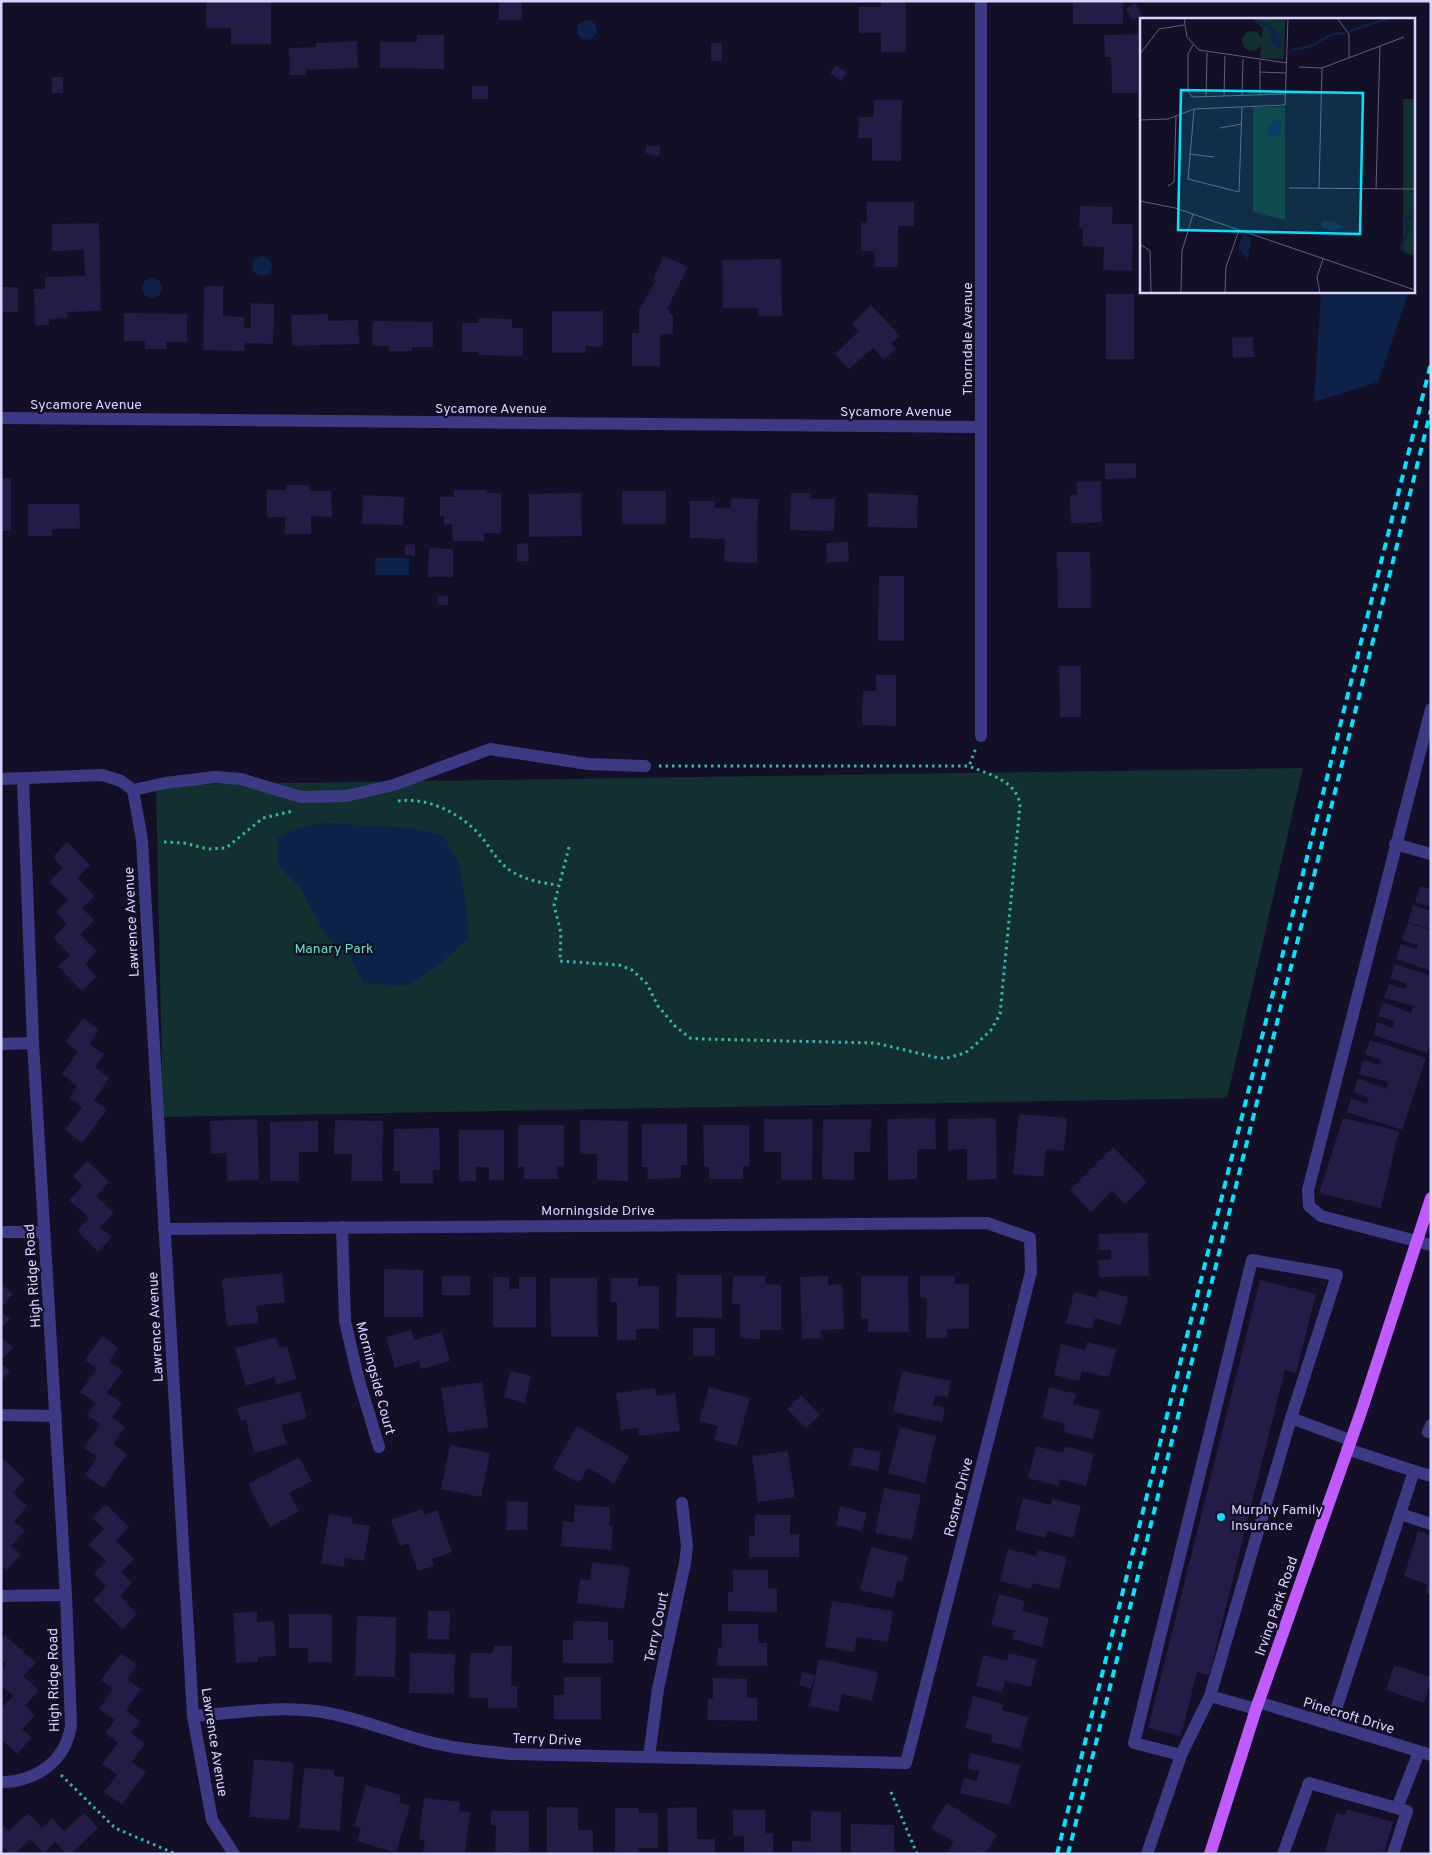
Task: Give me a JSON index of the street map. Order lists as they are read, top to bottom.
{
  "streets": {
    "main road": ["Irving Park Road"],
    "street": [
      "Thorndale Avenue",
      "Sycamore Avenue",
      "Lawrence Avenue",
      "Morningside Drive",
      "High Ridge Road",
      "Morningside Court",
      "Rosner Drive",
      "Terry Court",
      "Pinecroft Drive",
      "Terry Drive"
    ]
  },
  "crossings": [
    ["Thorndale Avenue", "Sycamore Avenue"],
    ["Lawrence Avenue", "Morningside Drive"],
    ["Lawrence Avenue", "Terry Drive"],
    ["Morningside Drive", "Morningside Court"],
    ["Morningside Drive", "Rosner Drive"],
    ["Rosner Drive", "Terry Drive"],
    ["Irving Park Road", "Pinecroft Drive"],
    ["Terry Court", "Terry Drive"]
  ],
  "parks": ["Manary Park"],
  "places": ["Murphy Family Insurance"]
}
